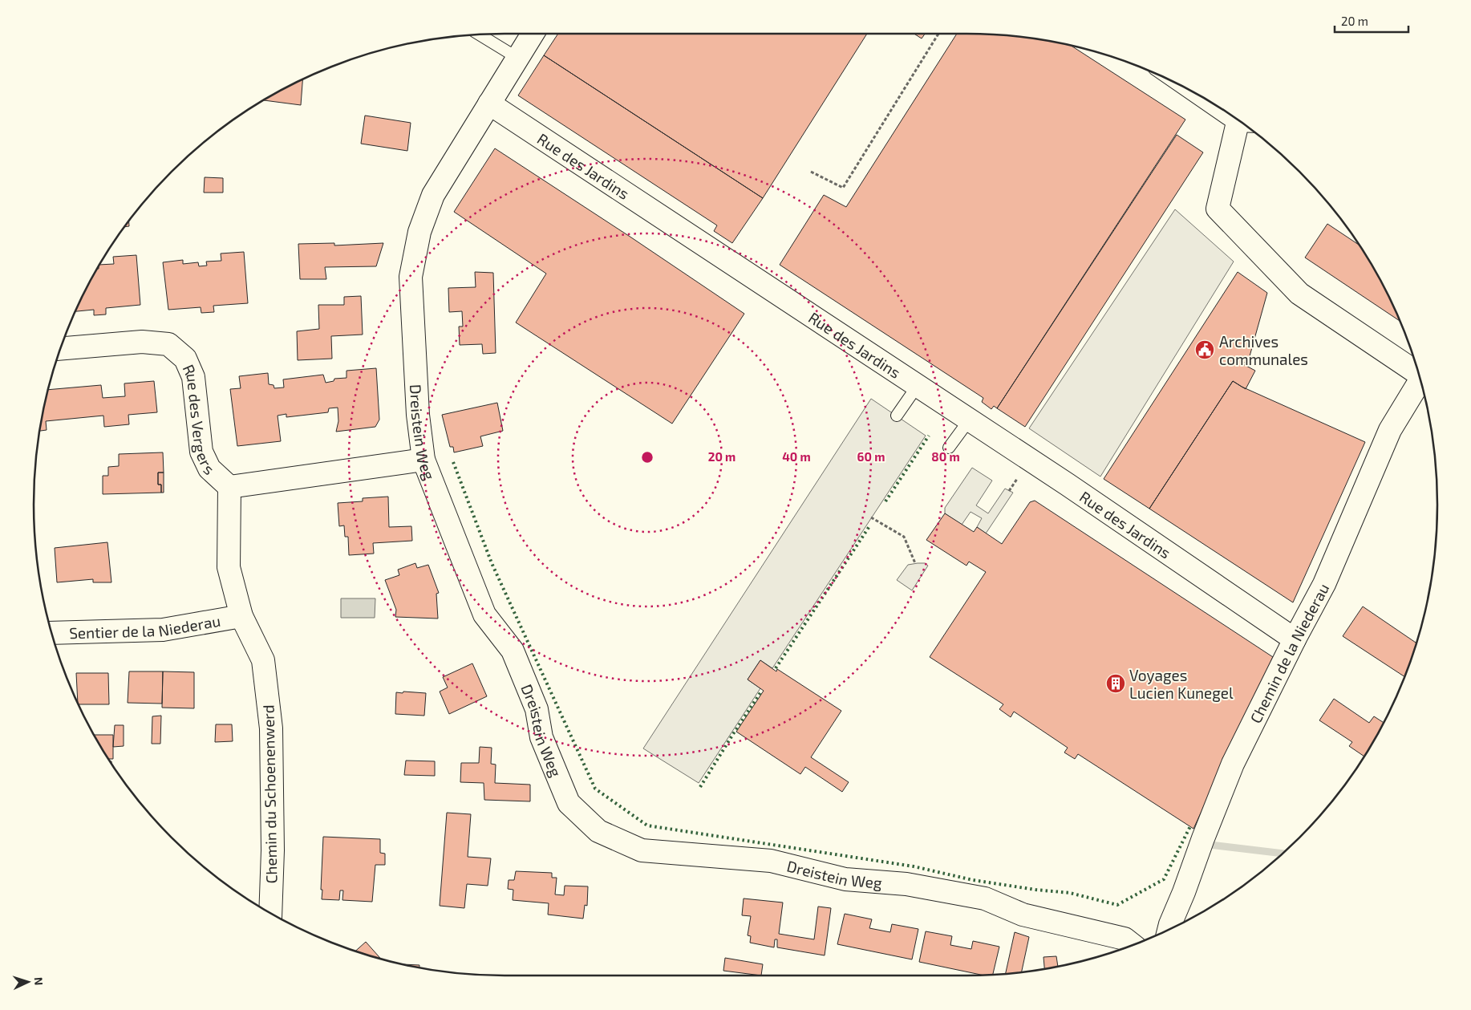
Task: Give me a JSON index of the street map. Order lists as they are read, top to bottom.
{
  "streets": {
    "street": [
      "Rue des Jardins",
      "Rue des Vergers",
      "Dreistein Weg",
      "Sentier de la Niederau",
      "Chemin de la Niederau",
      "Chemin du Schoenenwerd"
    ]
  },
  "crossings": [
    ["Rue des Jardins", "Dreistein Weg"],
    ["Rue des Jardins", "Chemin de la Niederau"],
    ["Rue des Vergers", "Chemin du Schoenenwerd"],
    ["Sentier de la Niederau", "Chemin du Schoenenwerd"]
  ],
  "places": {
    "public building": ["Archives communales"],
    "building": ["Voyages Lucien Kunegel"]
  },
  "scale_bar": "20 m",
  "north": "right",
  "rings": [
    "20 m",
    "40 m",
    "60 m",
    "80 m"
  ]
}
